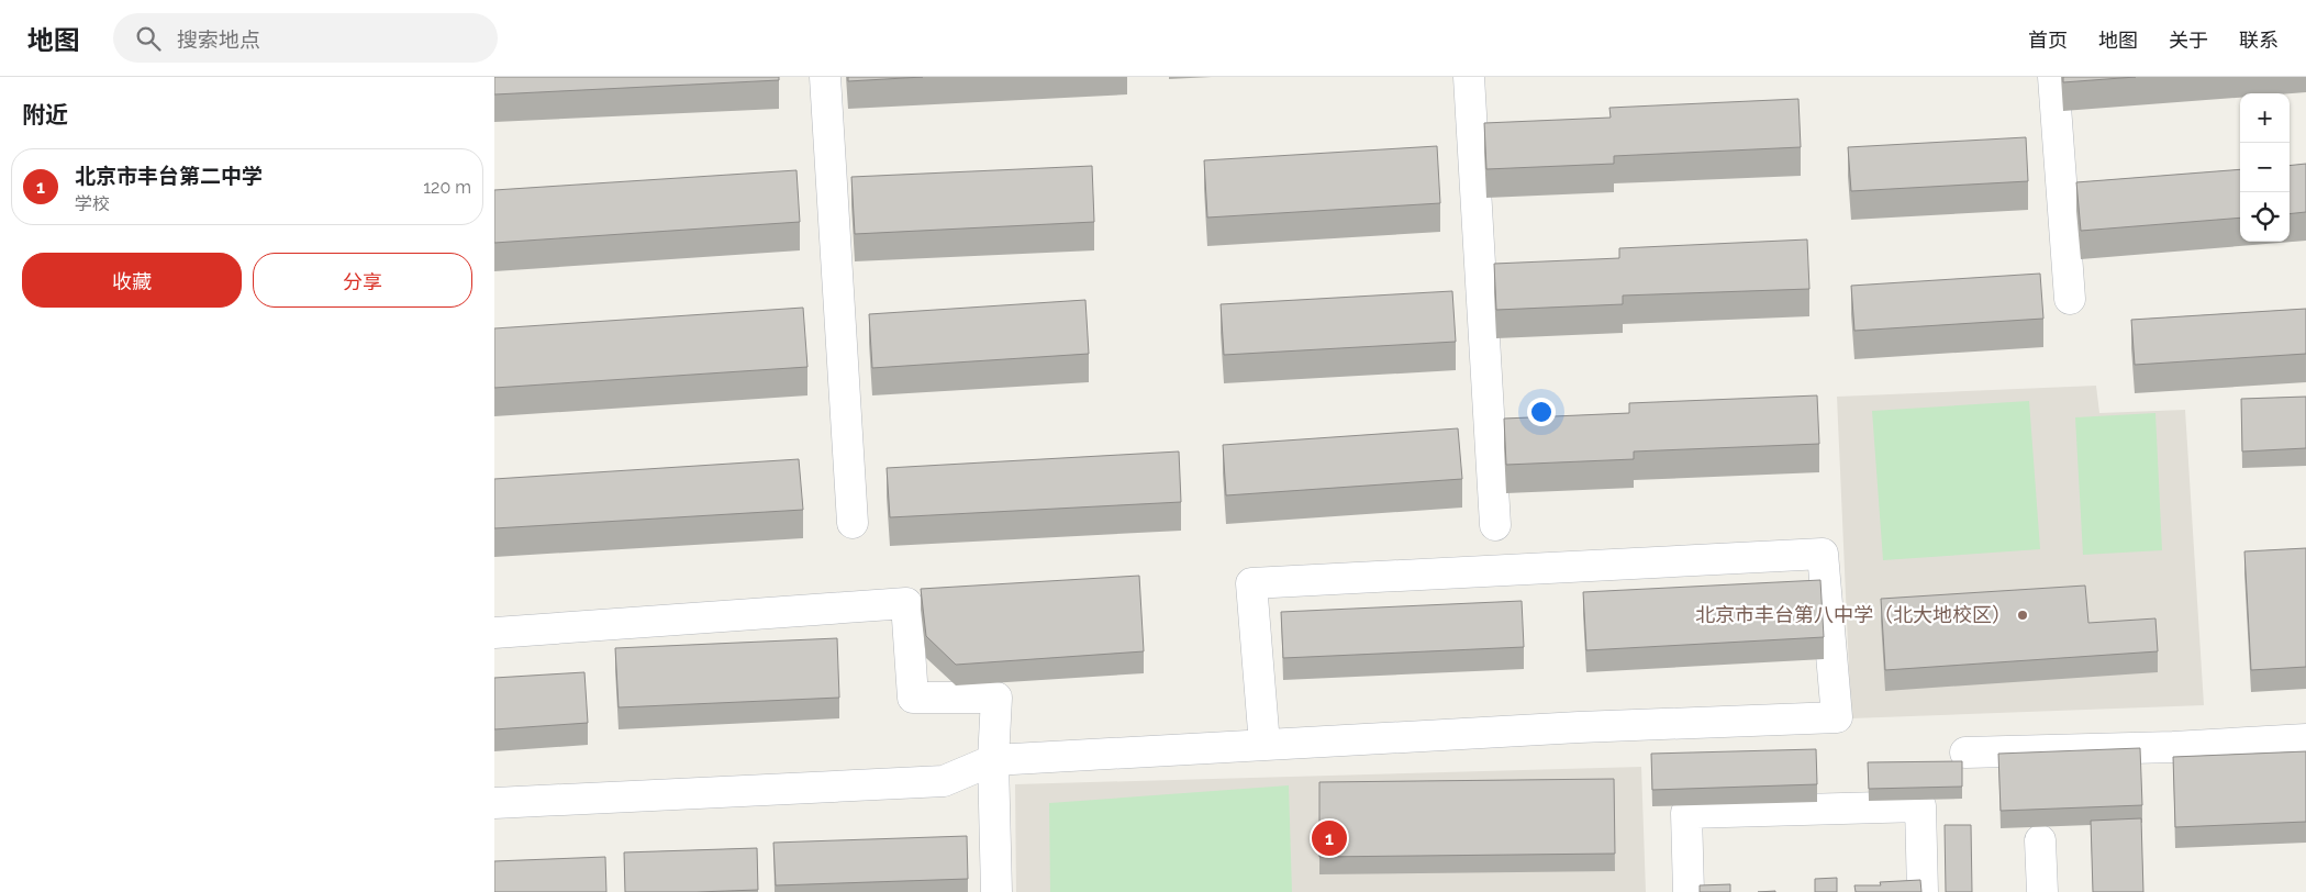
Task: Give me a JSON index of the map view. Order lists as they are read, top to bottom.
{
  "places": ["北京市丰台第八中学（北大地校区）"],
  "page": {
    "header": "地图",
    "search": "搜索地点",
    "nav": [
      "首页",
      "地图",
      "关于",
      "联系"
    ],
    "heading": "附近",
    "map_buttons": ["+", "−"],
    "list": [
      {
        "mark": "1",
        "name": "北京市丰台第二中学",
        "note": "学校",
        "value": "120 m"
      }
    ],
    "buttons": ["收藏", "分享"],
    "pins": "1"
  }
}
